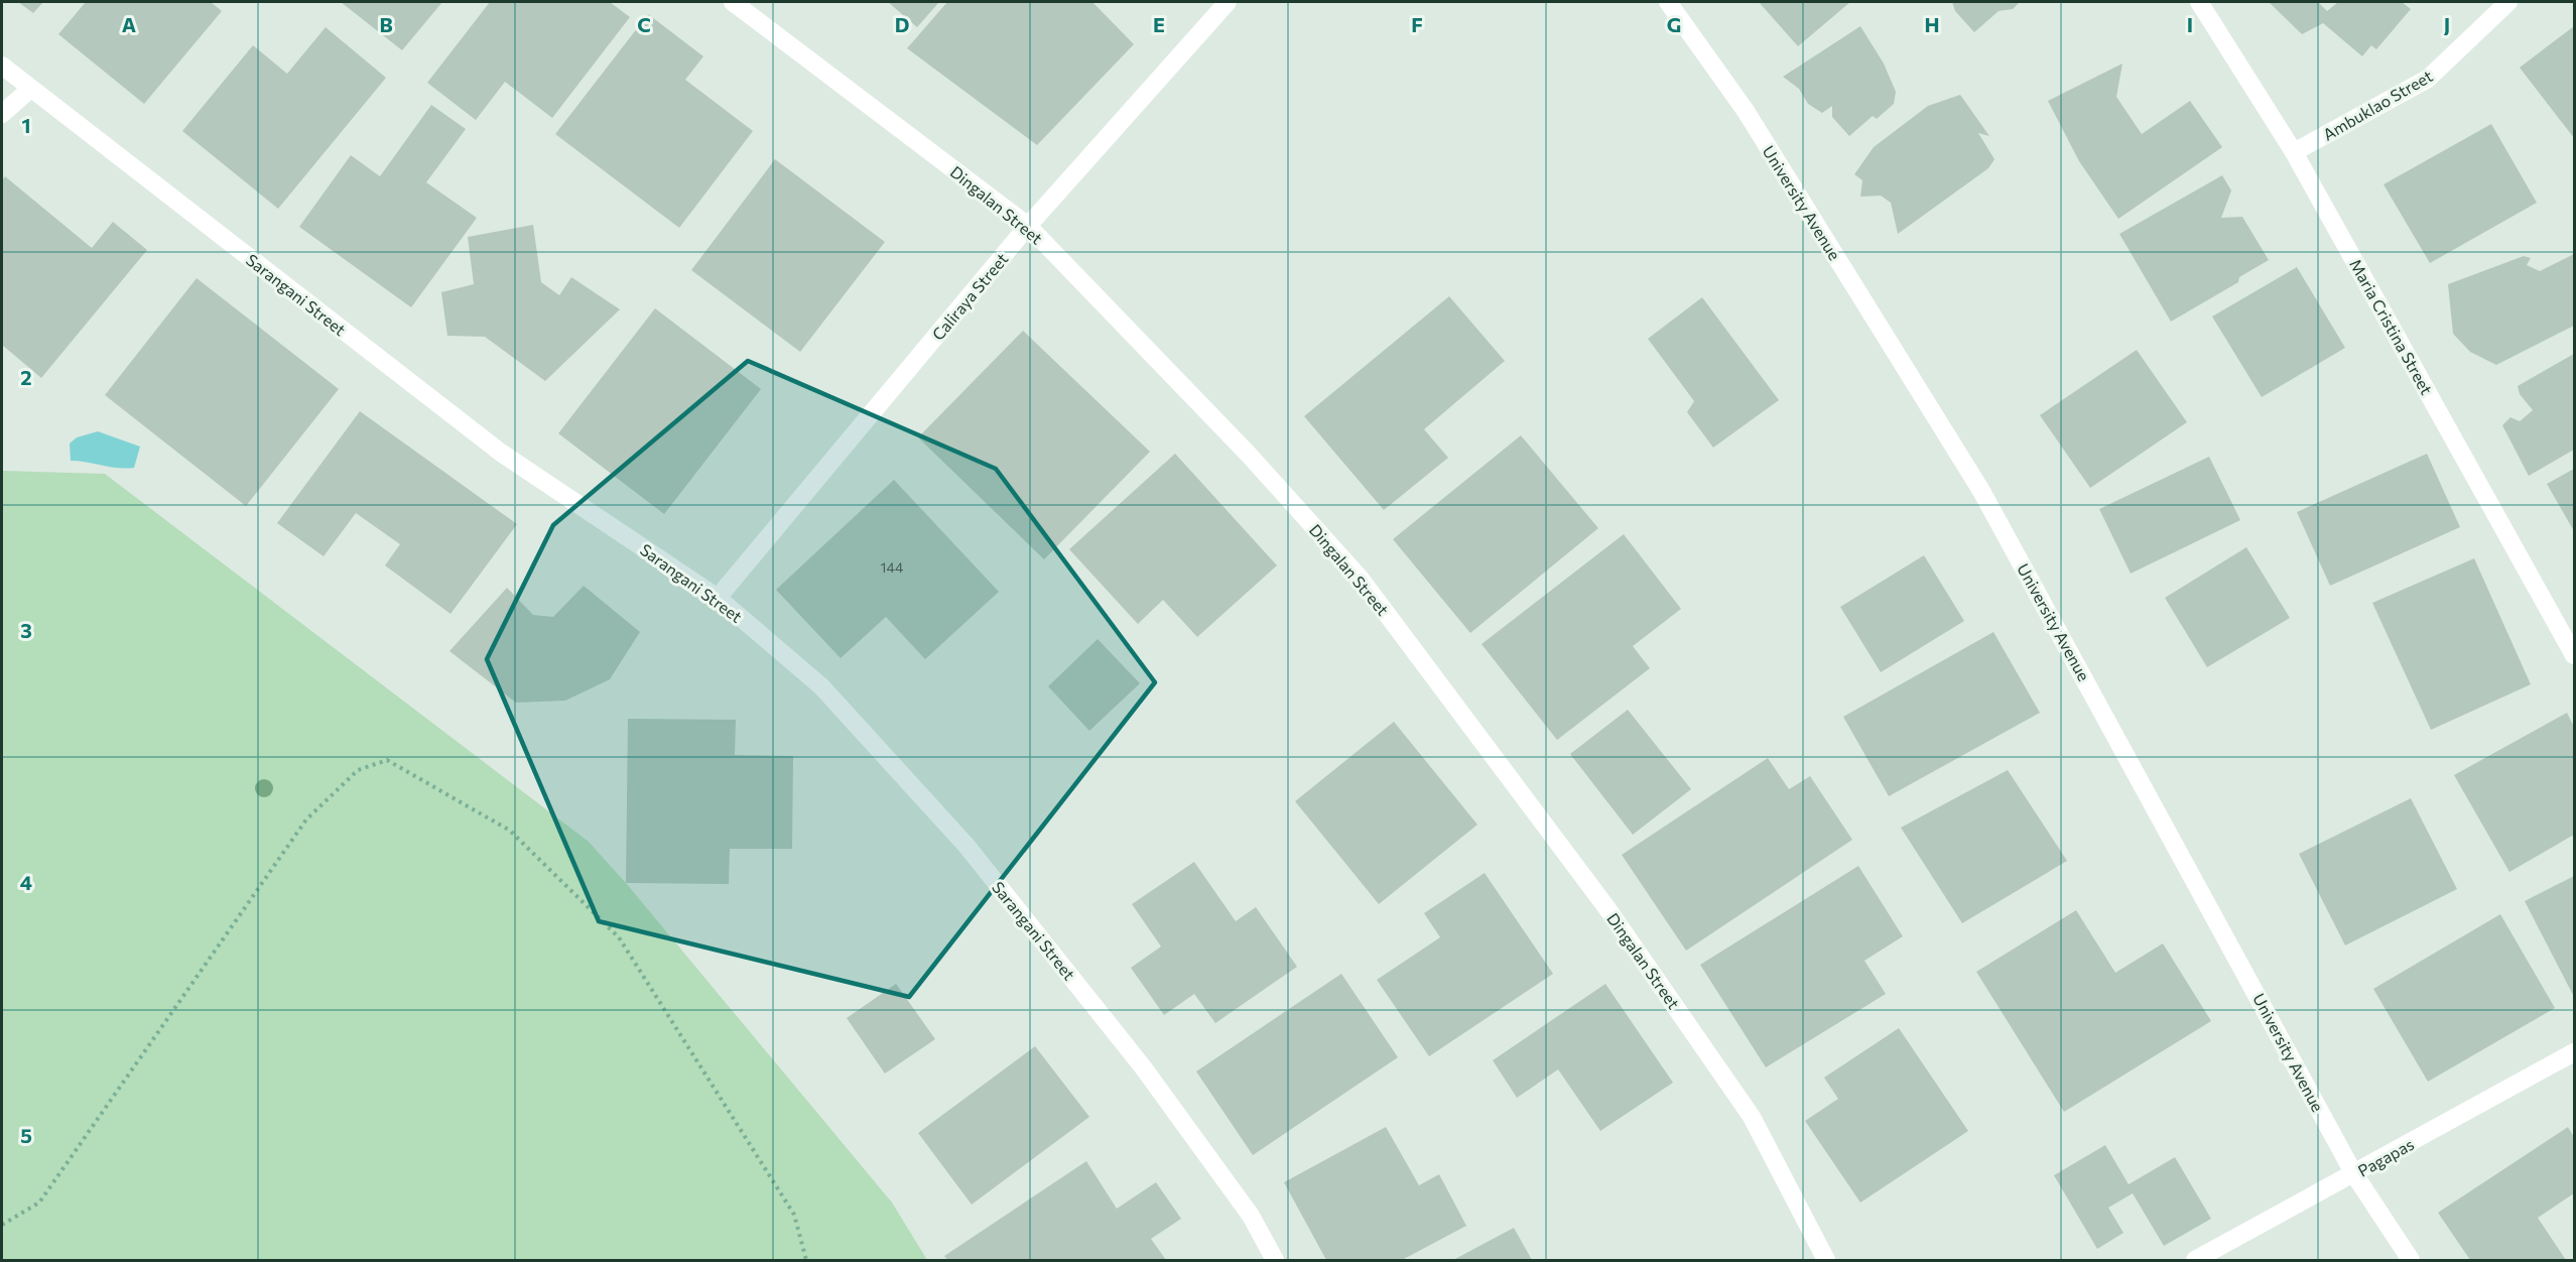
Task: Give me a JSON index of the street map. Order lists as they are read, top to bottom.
{
  "streets": {
    "street": [
      "Ambuklao Street",
      "University Avenue",
      "Dingalan Street",
      "Sarangani Street",
      "Caliraya Street",
      "Maria Cristina Street",
      "Pagapas"
    ]
  },
  "crossings": [
    ["Ambuklao Street", "Maria Cristina Street"],
    ["University Avenue", "Pagapas"],
    ["Dingalan Street", "Caliraya Street"],
    ["Sarangani Street", "Caliraya Street"]
  ],
  "house_numbers": ["144"],
  "grid": {
    "columns": [
      "A",
      "B",
      "C",
      "D",
      "E",
      "F",
      "G",
      "H",
      "I",
      "J"
    ],
    "rows": [
      "1",
      "2",
      "3",
      "4",
      "5"
    ]
  }
}
